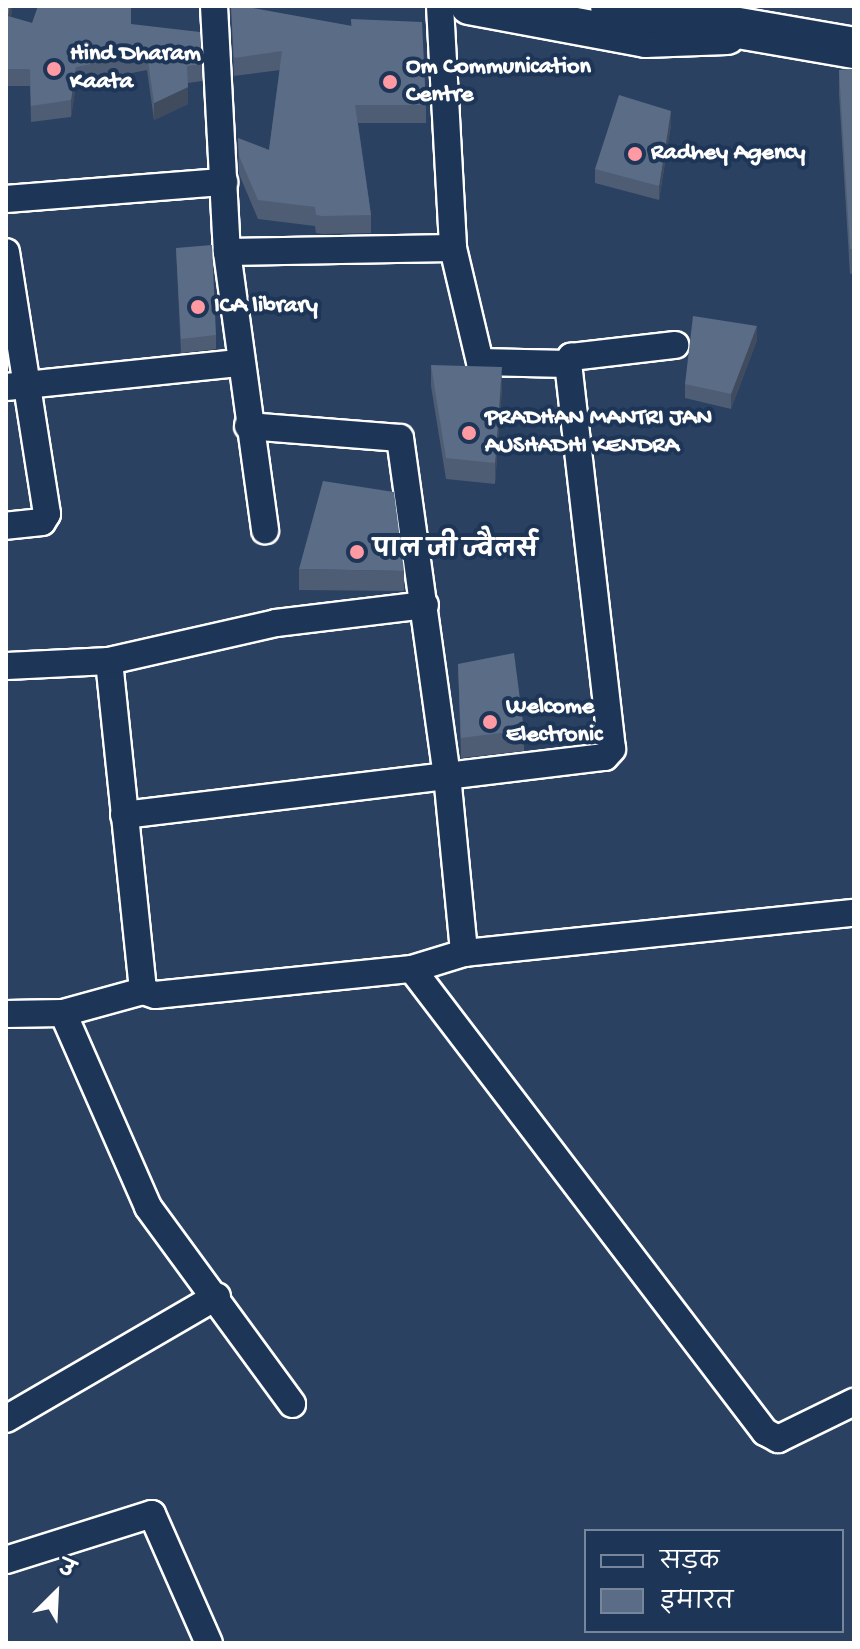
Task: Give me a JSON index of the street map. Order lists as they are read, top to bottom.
{
  "places": [
    "Hind Dharam Kaata",
    "Om Communication Centre",
    "Radhey Agency",
    "ICA library",
    "PRADHAN MANTRI JAN AUSHADHI KENDRA",
    "पाल जी ज्वैलर्स",
    "Welcome Electronic"
  ],
  "legend": ["सड़क", "इमारत"],
  "north": "top right"
}
